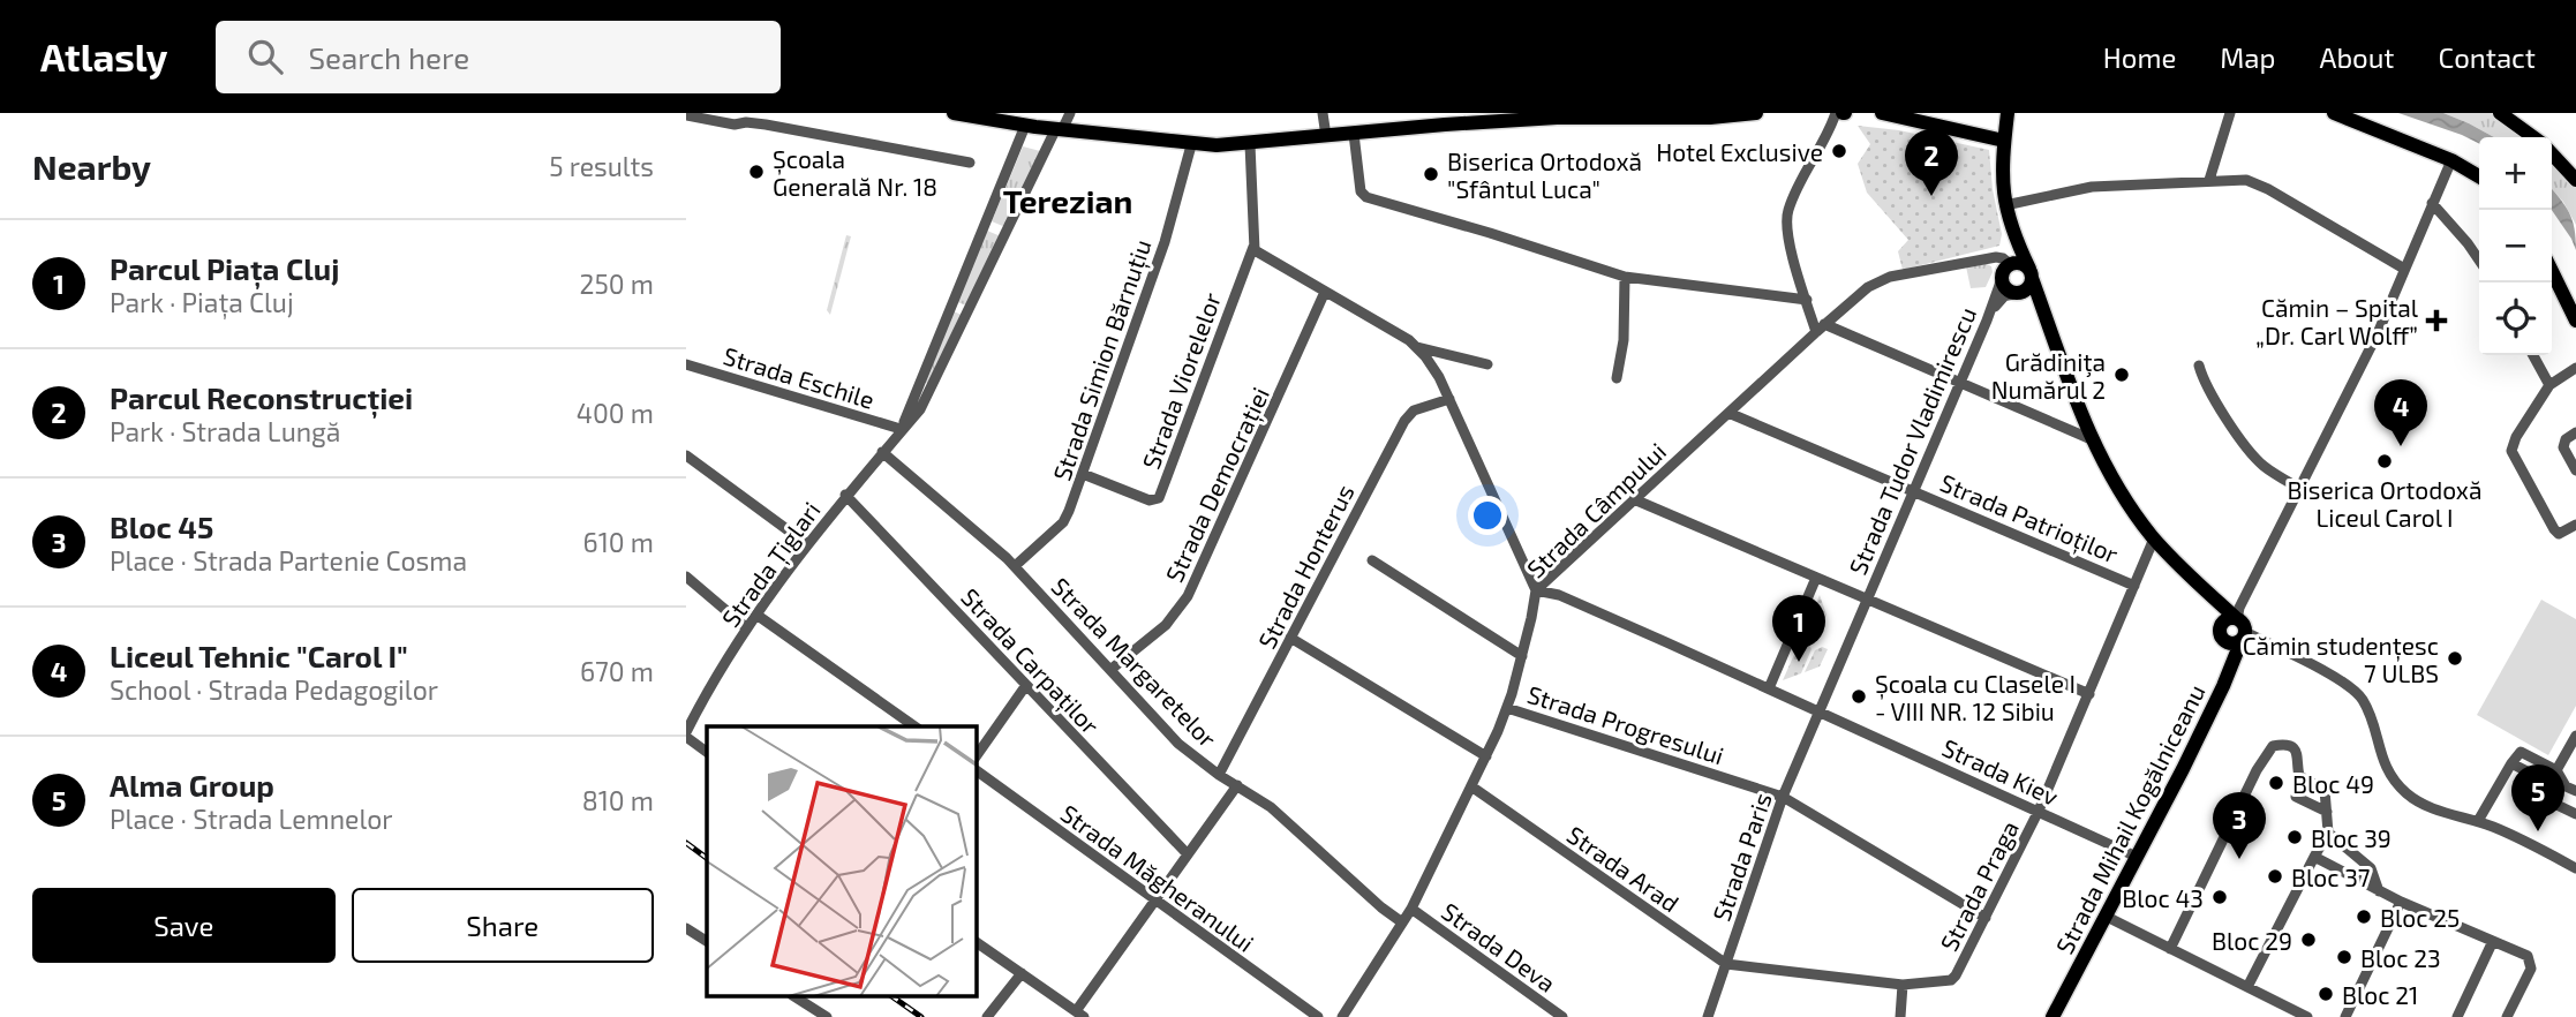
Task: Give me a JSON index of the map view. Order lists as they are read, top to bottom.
{
  "streets": {
    "main road": ["Strada Mihail Kogălniceanu"],
    "street": [
      "Strada Simion Bărnuțiu",
      "Strada Eschile",
      "Strada Viorelelor",
      "Strada Tudor Vladimirescu",
      "Strada Democrației",
      "Strada Câmpului",
      "Strada Patrioților",
      "Strada Țiglari",
      "Strada Honterus",
      "Strada Carpaților",
      "Strada Margaretelor",
      "Strada Progresului",
      "Strada Kiev",
      "Strada Paris",
      "Strada Arad",
      "Strada Măgheranului",
      "Strada Praga",
      "Strada Deva"
    ]
  },
  "crossings": [
    ["Strada Simion Bărnuțiu", "Strada Viorelelor"],
    ["Strada Simion Bărnuțiu", "Strada Margaretelor"],
    ["Strada Eschile", "Strada Țiglari"],
    ["Strada Tudor Vladimirescu", "Strada Câmpului"],
    ["Strada Tudor Vladimirescu", "Strada Patrioților"],
    ["Strada Tudor Vladimirescu", "Strada Kiev"],
    ["Strada Tudor Vladimirescu", "Strada Paris"],
    ["Strada Democrației", "Strada Margaretelor"],
    ["Strada Câmpului", "Strada Patrioților"],
    ["Strada Câmpului", "Strada Margaretelor"],
    ["Strada Câmpului", "Strada Progresului"],
    ["Strada Câmpului", "Strada Kiev"],
    ["Strada Câmpului", "Strada Arad"],
    ["Strada Câmpului", "Strada Deva"],
    ["Strada Patrioților", "Strada Praga"],
    ["Strada Țiglari", "Strada Carpaților"],
    ["Strada Țiglari", "Strada Margaretelor"],
    ["Strada Honterus", "Strada Margaretelor"],
    ["Strada Progresului", "Strada Paris"],
    ["Strada Progresului", "Strada Praga"],
    ["Strada Kiev", "Strada Mihail Kogălniceanu"],
    ["Strada Kiev", "Strada Paris"],
    ["Strada Kiev", "Strada Praga"],
    ["Strada Paris", "Strada Arad"],
    ["Strada Arad", "Strada Praga"]
  ],
  "districts": ["Terezian"],
  "places": {
    "other": [
      "Hotel Exclusive",
      "Școala Generală Nr. 18",
      "Biserica Ortodoxă \"Sfântul Luca\"",
      "Grădiniţa Numărul 2",
      "Biserica Ortodoxă Liceul Carol I",
      "Cămin studențesc 7 ULBS",
      "Școala cu Clasele I - VIII NR. 12 Sibiu",
      "Bloc 49",
      "Bloc 39",
      "Bloc 37",
      "Bloc 43",
      "Bloc 25",
      "Bloc 29",
      "Bloc 23",
      "Bloc 21"
    ],
    "health": ["Cămin – Spital „Dr. Carl Wolff”"]
  },
  "page": {
    "header": "Atlasly",
    "search": "Search here",
    "nav": [
      "Home",
      "Map",
      "About",
      "Contact"
    ],
    "heading": ["Nearby", "5 results"],
    "pins": [
      "2",
      "4",
      "1",
      "5",
      "3"
    ],
    "map_buttons": ["+", "−"],
    "list": [
      {
        "mark": "1",
        "name": "Parcul Piața Cluj",
        "note": "Park · Piața Cluj",
        "value": "250 m"
      },
      {
        "mark": "2",
        "name": "Parcul Reconstrucției",
        "note": "Park · Strada Lungă",
        "value": "400 m"
      },
      {
        "mark": "3",
        "name": "Bloc 45",
        "note": "Place · Strada Partenie Cosma",
        "value": "610 m"
      },
      {
        "mark": "4",
        "name": "Liceul Tehnic \"Carol I\"",
        "note": "School · Strada Pedagogilor",
        "value": "670 m"
      },
      {
        "mark": "5",
        "name": "Alma Group",
        "note": "Place · Strada Lemnelor",
        "value": "810 m"
      }
    ],
    "buttons": ["Save", "Share"]
  }
}
